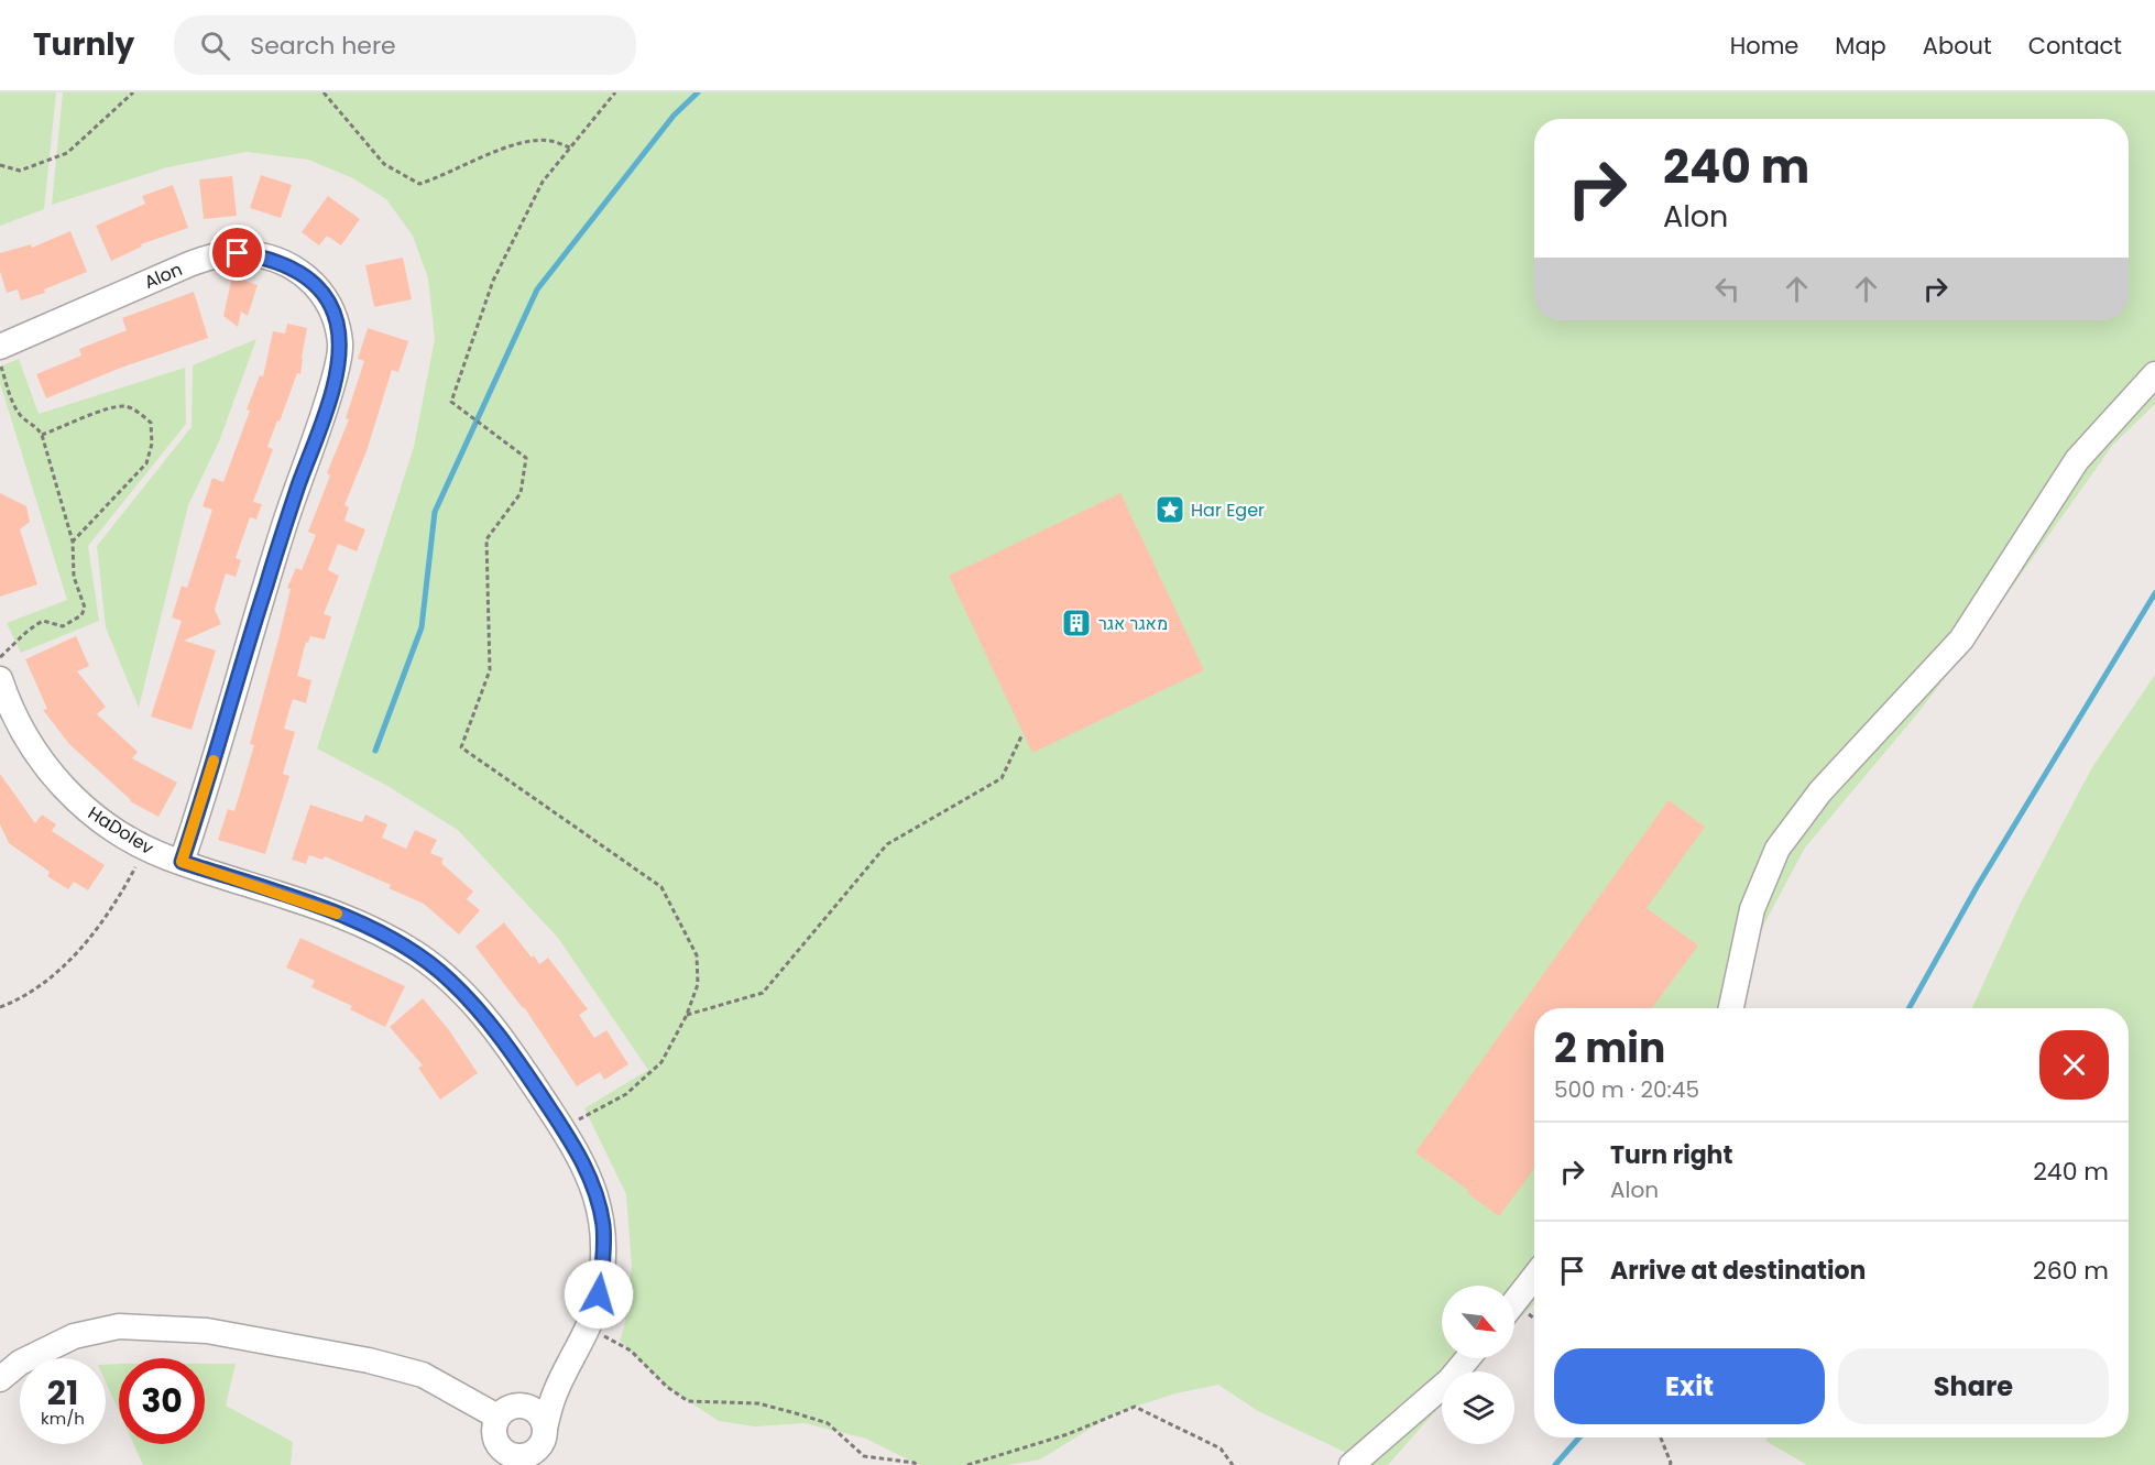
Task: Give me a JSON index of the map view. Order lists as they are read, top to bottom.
{
  "streets": {
    "street": ["Alon", "HaDolev"]
  },
  "crossings": [
    ["Alon", "HaDolev"]
  ],
  "places": {
    "place": ["Har Eger"],
    "building": ["מאגר אגר"]
  },
  "north": "bottom right",
  "page": {
    "header": "Turnly",
    "search": "Search here",
    "nav": [
      "Home",
      "Map",
      "About",
      "Contact"
    ],
    "turn": ["240 m", "Alon"],
    "heading": ["2 min", "500 m · 20:45"],
    "list": [
      {
        "name": "Turn right",
        "note": "Alon",
        "value": "240 m"
      },
      {
        "name": "Arrive at destination",
        "value": "260 m"
      }
    ],
    "buttons": ["Exit", "Share"],
    "speed": "21 km/h",
    "limit": "30"
  }
}
